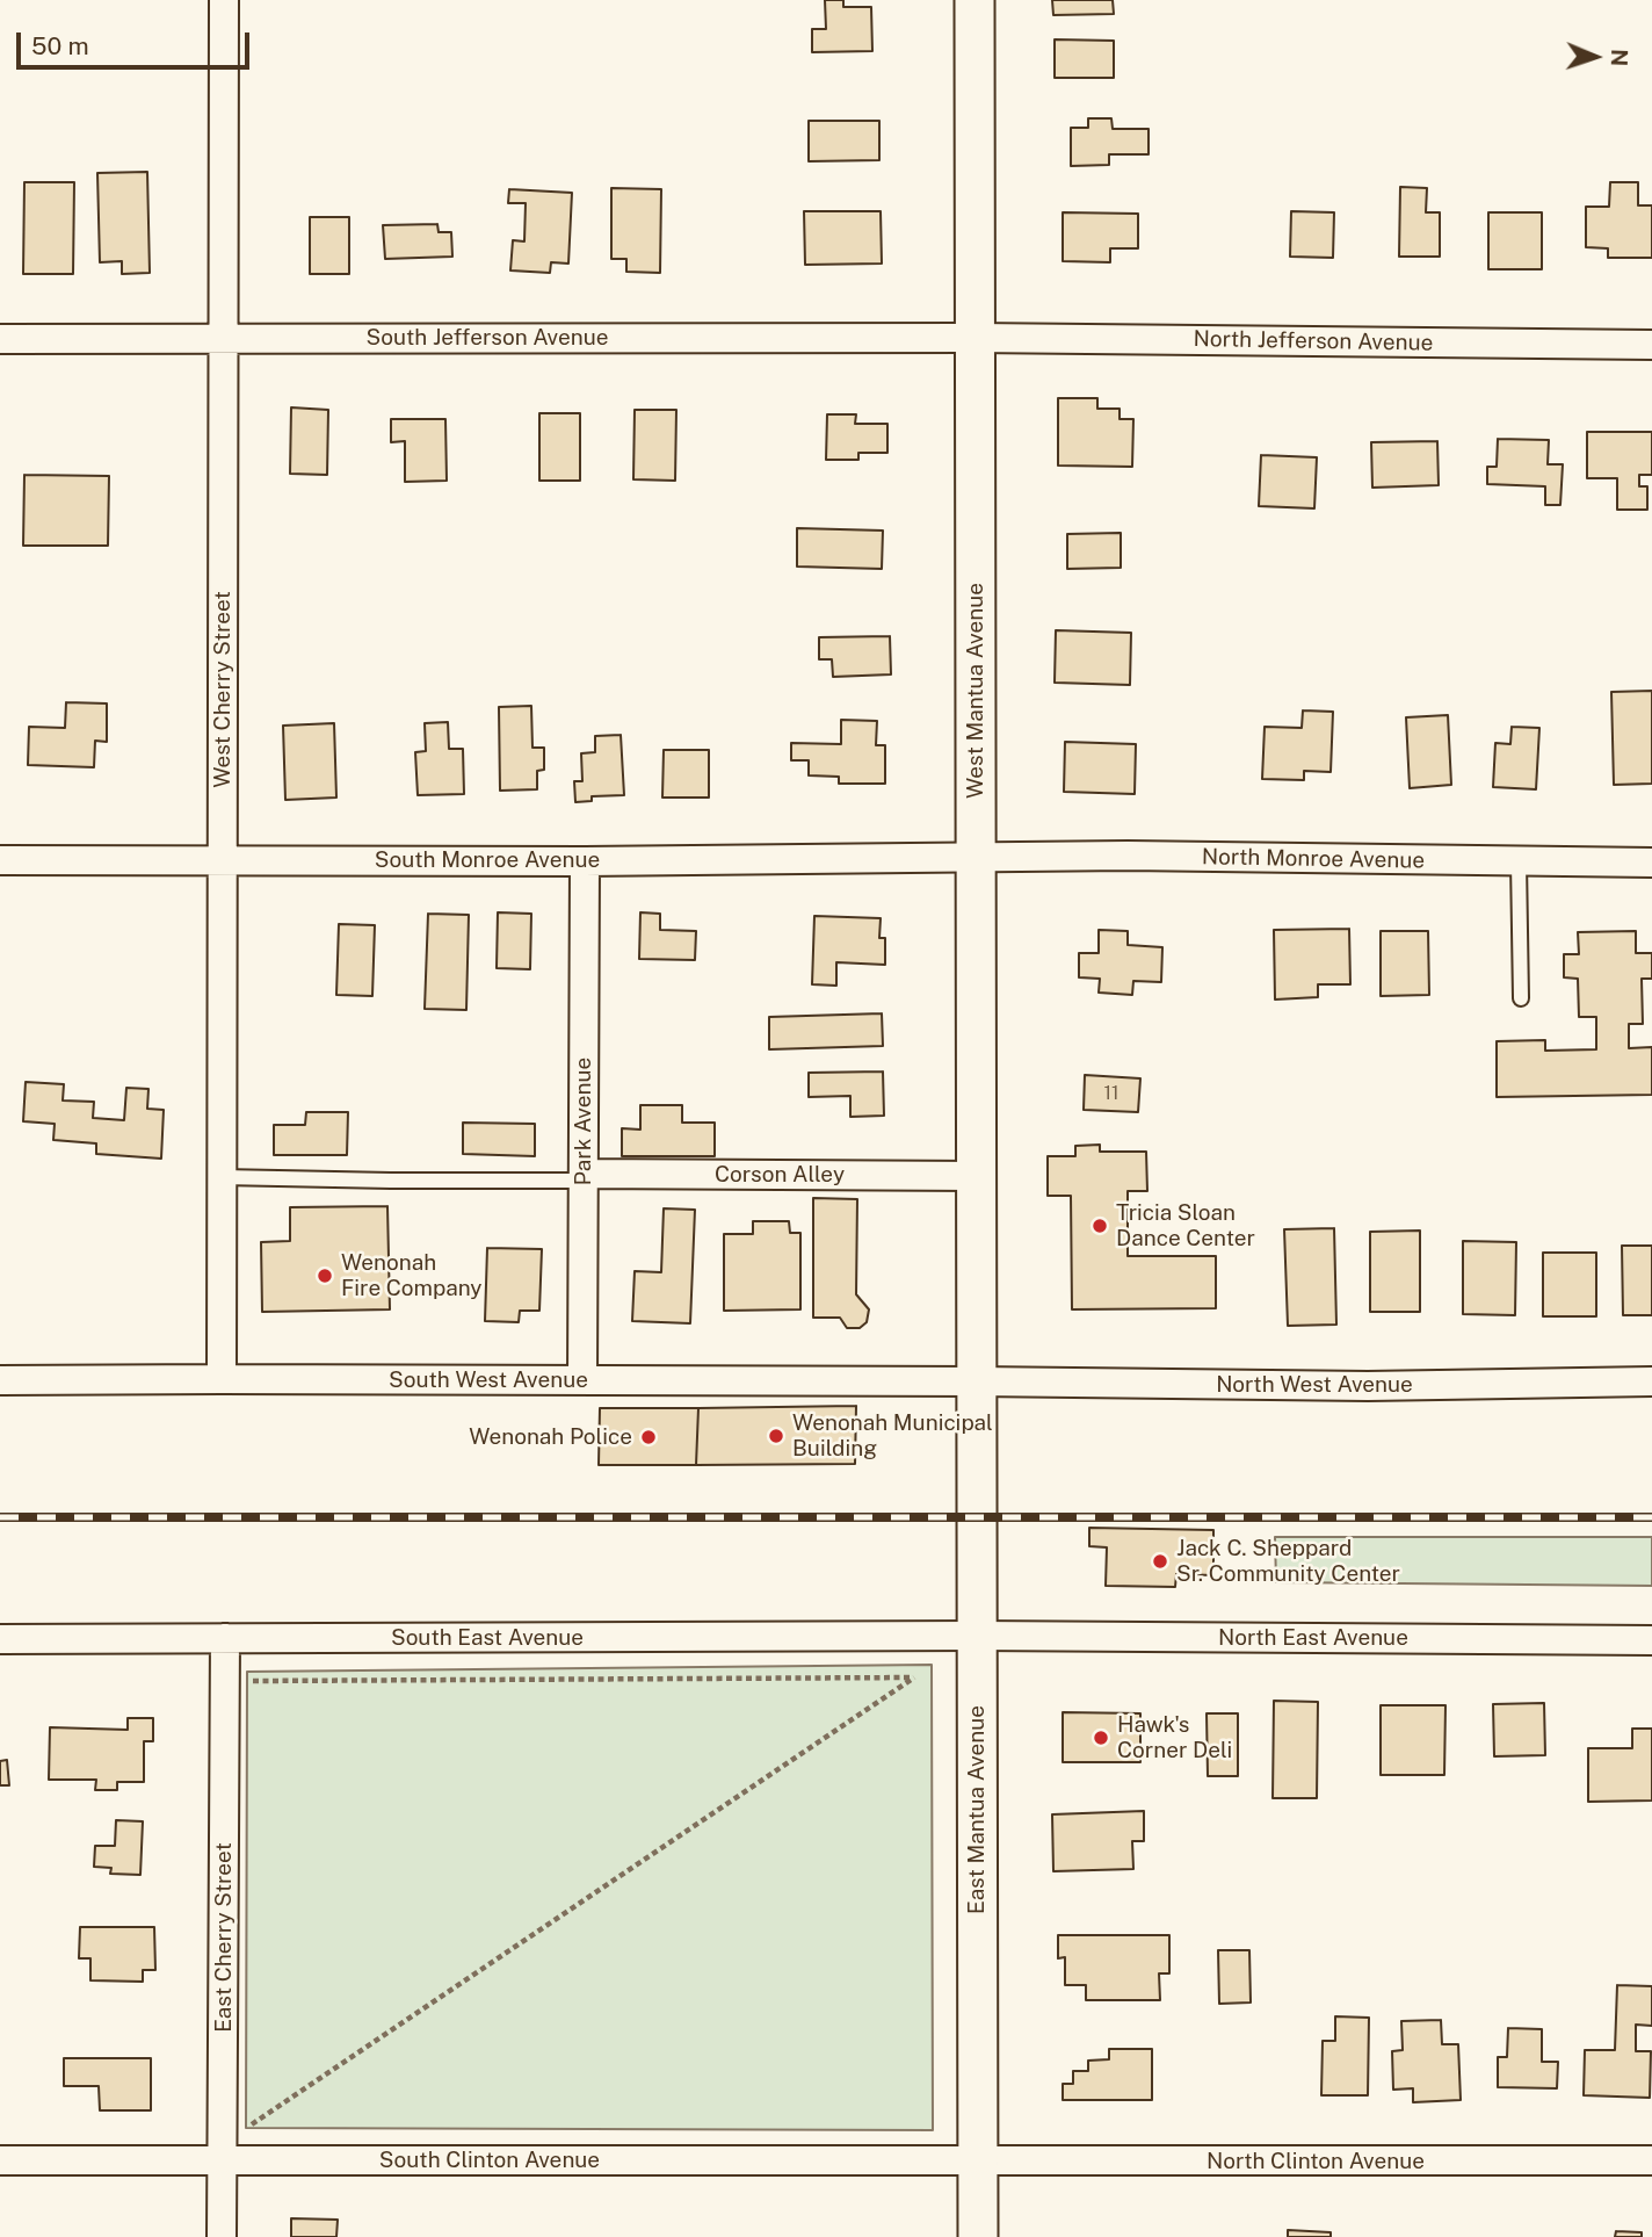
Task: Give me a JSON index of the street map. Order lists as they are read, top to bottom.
{
  "streets": {
    "street": [
      "South Jefferson Avenue",
      "North Jefferson Avenue",
      "West Cherry Street",
      "West Mantua Avenue",
      "North Monroe Avenue",
      "South Monroe Avenue",
      "Park Avenue",
      "Corson Alley",
      "South West Avenue",
      "North West Avenue",
      "South East Avenue",
      "North East Avenue",
      "East Mantua Avenue",
      "East Cherry Street",
      "South Clinton Avenue",
      "North Clinton Avenue"
    ]
  },
  "crossings": [
    ["South Jefferson Avenue", "North Jefferson Avenue"],
    ["South Jefferson Avenue", "West Cherry Street"],
    ["South Jefferson Avenue", "West Mantua Avenue"],
    ["North Jefferson Avenue", "West Mantua Avenue"],
    ["West Cherry Street", "South Monroe Avenue"],
    ["West Cherry Street", "South West Avenue"],
    ["West Mantua Avenue", "North Monroe Avenue"],
    ["West Mantua Avenue", "South Monroe Avenue"],
    ["West Mantua Avenue", "Corson Alley"],
    ["West Mantua Avenue", "South West Avenue"],
    ["West Mantua Avenue", "North West Avenue"],
    ["West Mantua Avenue", "East Mantua Avenue"],
    ["North Monroe Avenue", "South Monroe Avenue"],
    ["South Monroe Avenue", "Park Avenue"],
    ["Park Avenue", "Corson Alley"],
    ["Park Avenue", "South West Avenue"],
    ["South West Avenue", "North West Avenue"],
    ["South West Avenue", "East Mantua Avenue"],
    ["North West Avenue", "East Mantua Avenue"],
    ["South East Avenue", "North East Avenue"],
    ["South East Avenue", "East Mantua Avenue"],
    ["South East Avenue", "East Cherry Street"],
    ["North East Avenue", "East Mantua Avenue"],
    ["East Mantua Avenue", "South Clinton Avenue"],
    ["East Mantua Avenue", "North Clinton Avenue"],
    ["East Cherry Street", "South Clinton Avenue"],
    ["South Clinton Avenue", "North Clinton Avenue"]
  ],
  "places": [
    "Tricia Sloan Dance Center",
    "Wenonah Fire Company",
    "Wenonah Municipal Building",
    "Wenonah Police",
    "Jack C. Sheppard Sr. Community Center",
    "Hawk's Corner Deli"
  ],
  "house_numbers": ["11"],
  "scale_bar": "50 m",
  "north": "right"
}
